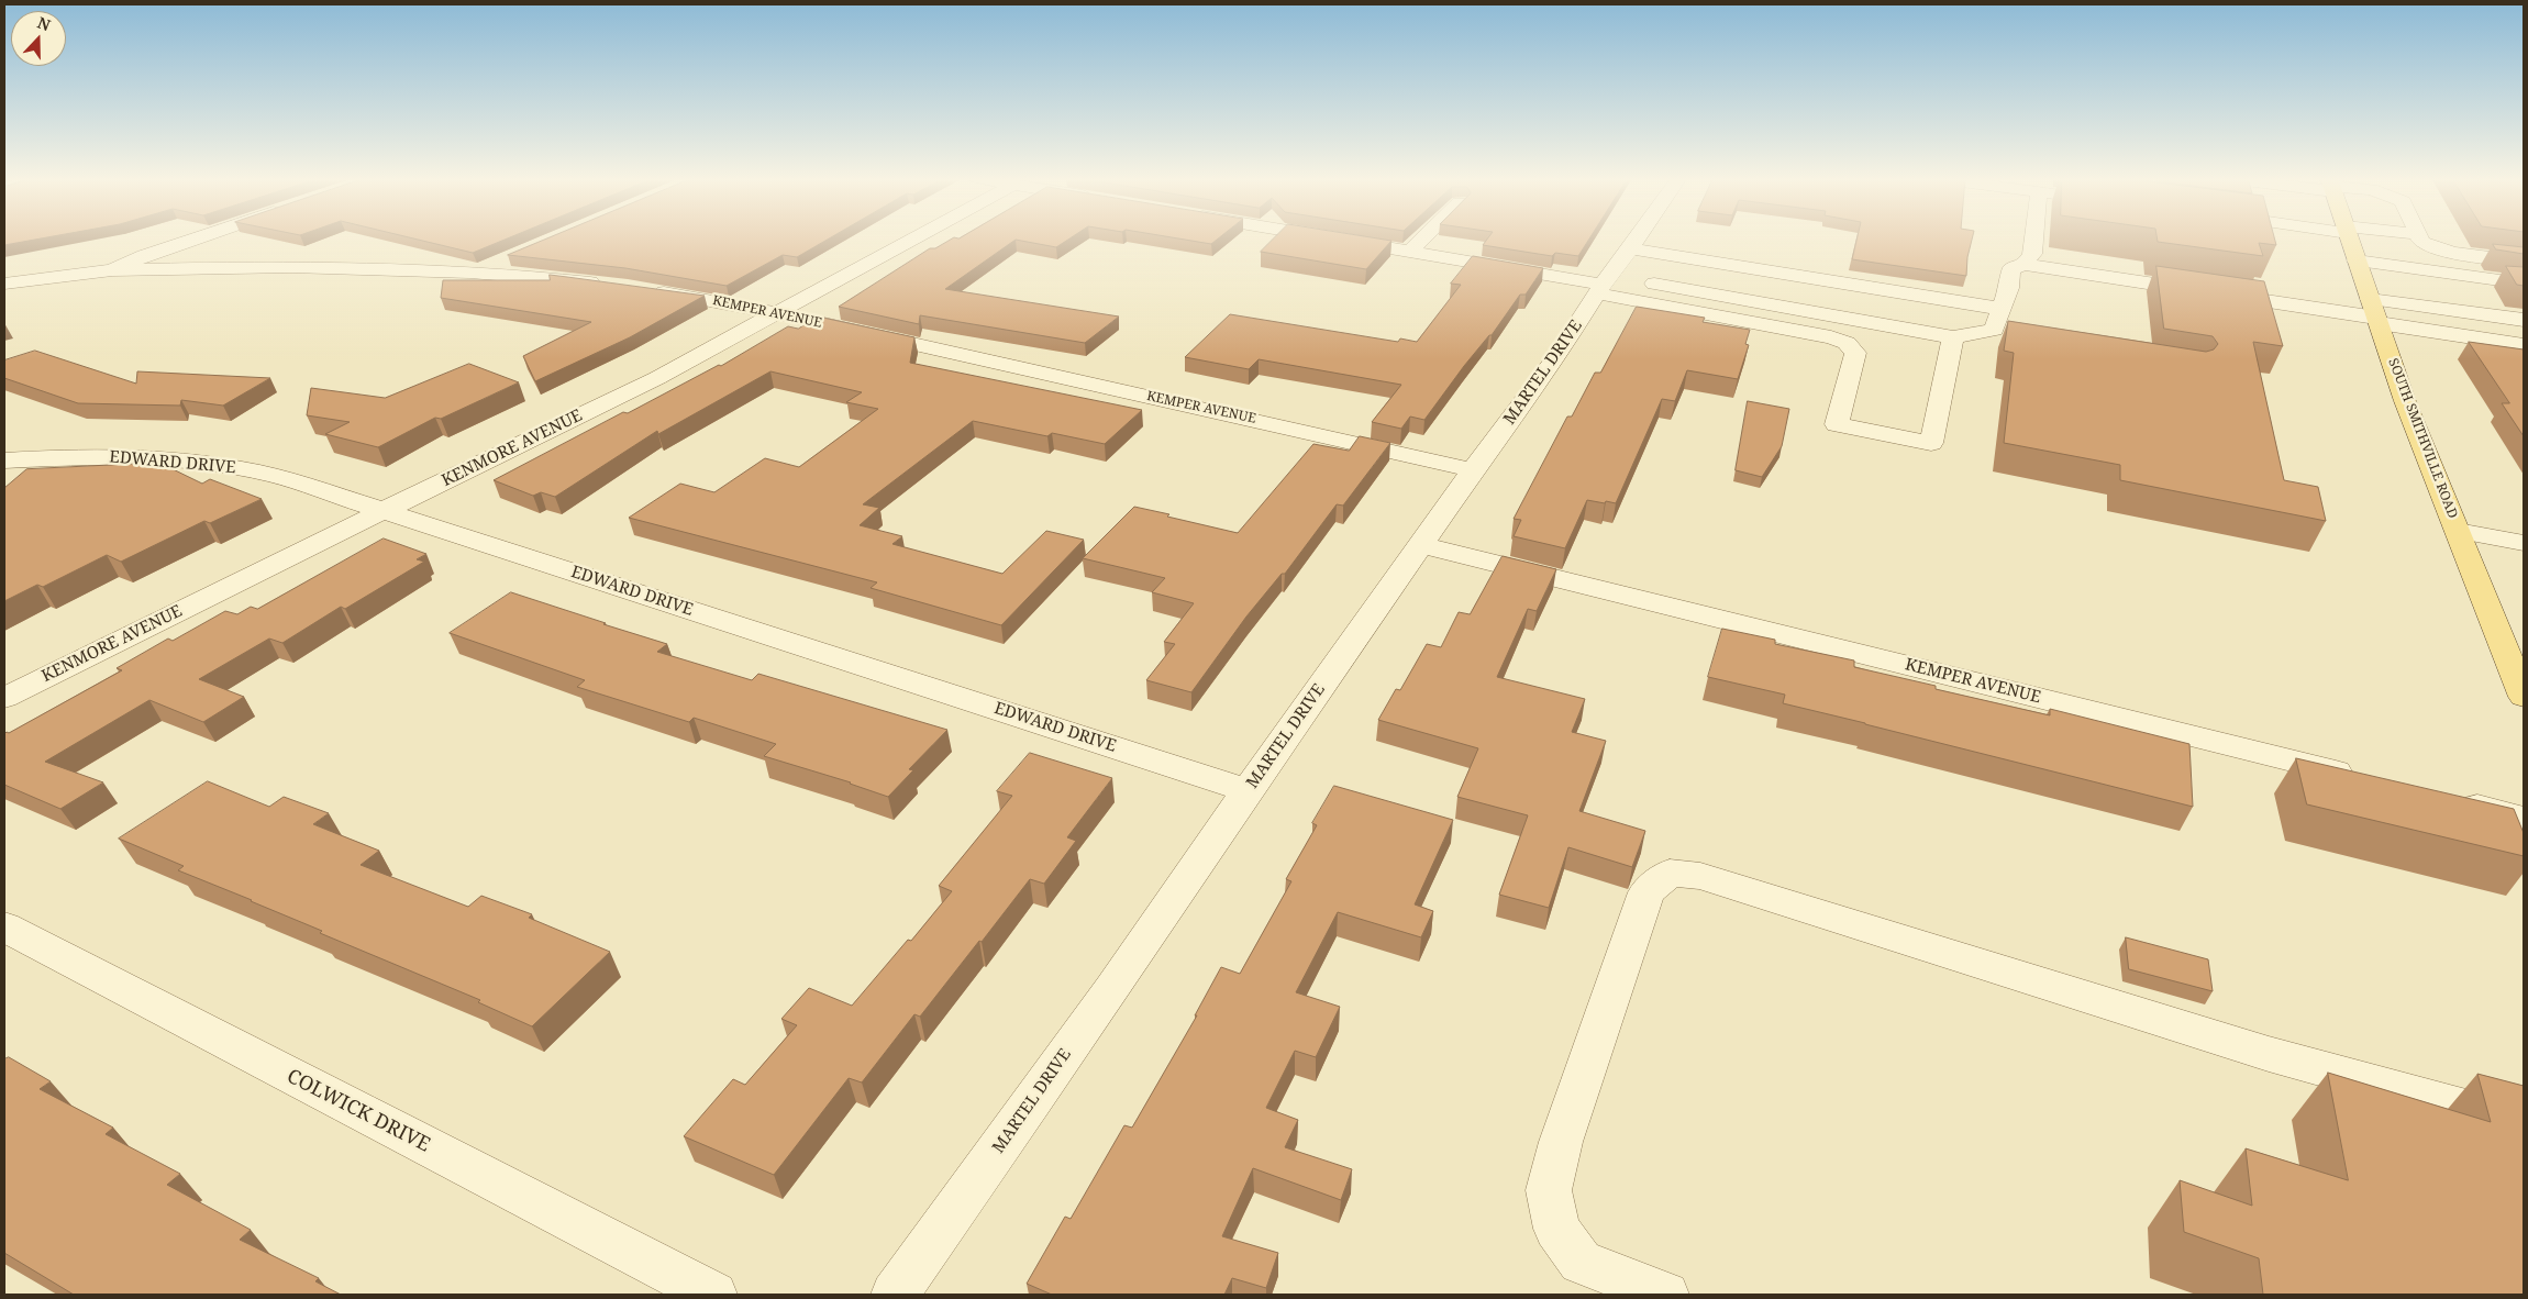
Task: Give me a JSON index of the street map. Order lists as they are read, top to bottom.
{
  "streets": {
    "main road": ["SOUTH SMITHVILLE ROAD"],
    "street": [
      "KEMPER AVENUE",
      "MARTEL DRIVE",
      "KENMORE AVENUE",
      "EDWARD DRIVE",
      "COLWICK DRIVE"
    ]
  },
  "crossings": [
    ["KEMPER AVENUE", "MARTEL DRIVE"],
    ["KEMPER AVENUE", "KENMORE AVENUE"],
    ["MARTEL DRIVE", "EDWARD DRIVE"],
    ["KENMORE AVENUE", "EDWARD DRIVE"]
  ],
  "north": "top"
}
